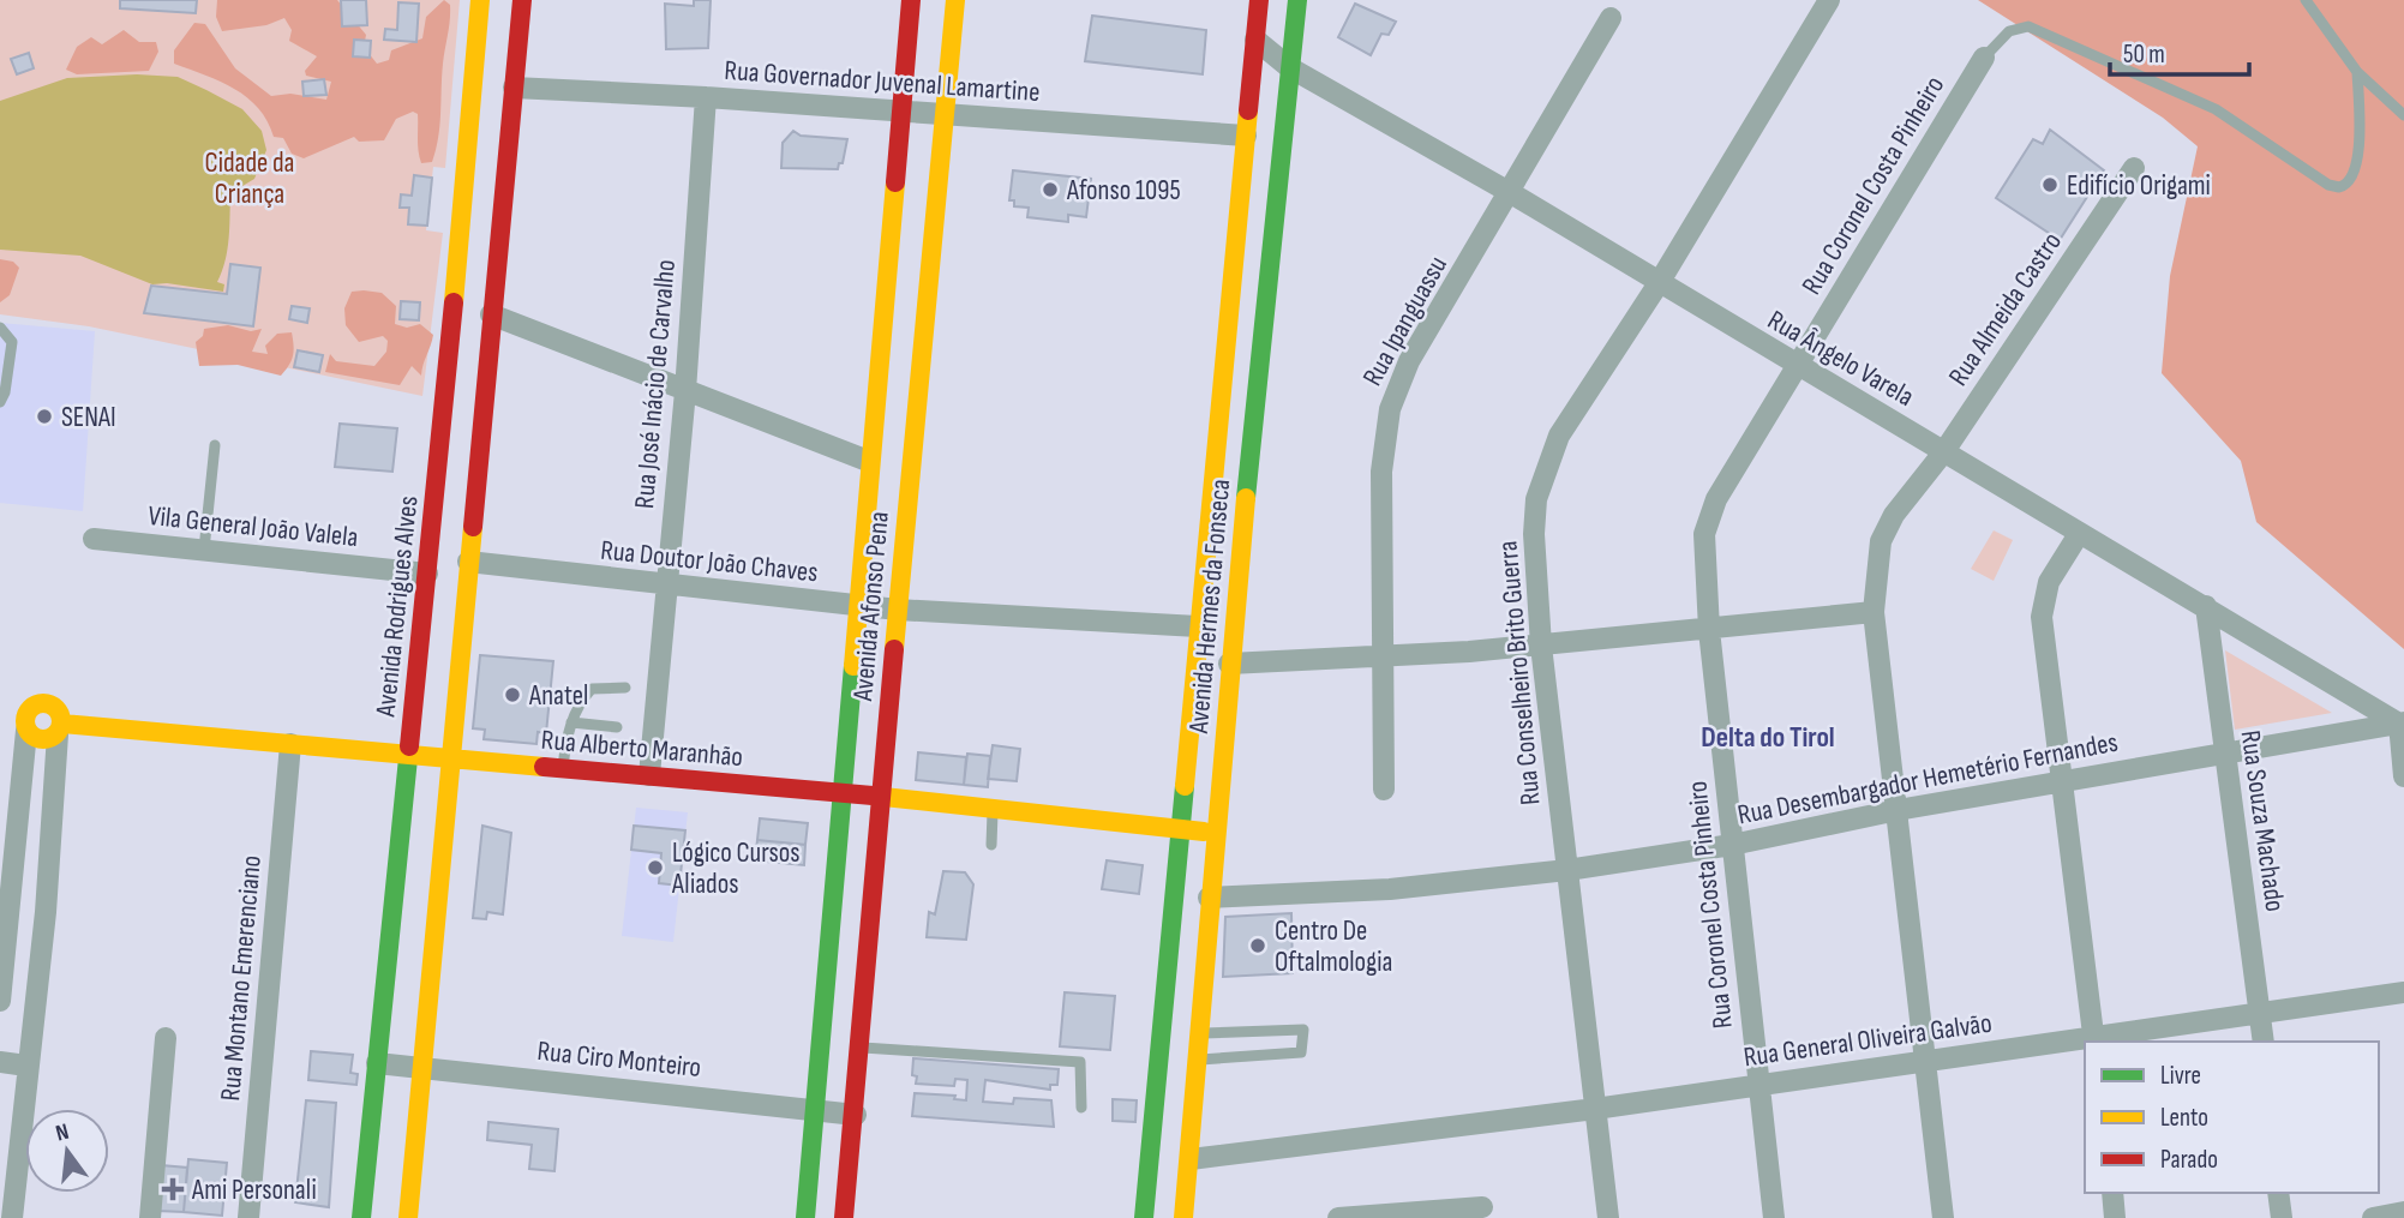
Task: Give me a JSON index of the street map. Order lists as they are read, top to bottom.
{
  "streets": {
    "main road": [
      "Avenida Rodrigues Alves",
      "Avenida Afonso Pena",
      "Avenida Hermes da Fonseca",
      "Rua Alberto Maranhão"
    ],
    "street": [
      "Rua Governador Juvenal Lamartine",
      "Rua Coronel Costa Pinheiro",
      "Rua Almeida Castro",
      "Rua Ipanguassu",
      "Rua Ângelo Varela",
      "Rua José Inácio de Carvalho",
      "Vila General João Valela",
      "Rua Doutor João Chaves",
      "Rua Conselheiro Brito Guerra",
      "Rua Desembargador Hemetério Fernandes",
      "Rua Souza Machado",
      "Rua Montano Emerenciano",
      "Rua General Oliveira Galvão",
      "Rua Ciro Monteiro"
    ]
  },
  "crossings": [
    ["Rua Governador Juvenal Lamartine", "Rua José Inácio de Carvalho"],
    ["Rua Governador Juvenal Lamartine", "Avenida Afonso Pena"],
    ["Rua Governador Juvenal Lamartine", "Avenida Hermes da Fonseca"],
    ["Rua Coronel Costa Pinheiro", "Rua Ângelo Varela"],
    ["Rua Coronel Costa Pinheiro", "Rua Desembargador Hemetério Fernandes"],
    ["Rua Coronel Costa Pinheiro", "Rua General Oliveira Galvão"],
    ["Rua Almeida Castro", "Rua Ângelo Varela"],
    ["Rua Almeida Castro", "Rua Desembargador Hemetério Fernandes"],
    ["Rua Almeida Castro", "Rua General Oliveira Galvão"],
    ["Rua Ipanguassu", "Rua Ângelo Varela"],
    ["Rua Ângelo Varela", "Avenida Hermes da Fonseca"],
    ["Rua Ângelo Varela", "Rua Conselheiro Brito Guerra"],
    ["Rua Ângelo Varela", "Rua Desembargador Hemetério Fernandes"],
    ["Rua Ângelo Varela", "Rua Souza Machado"],
    ["Rua José Inácio de Carvalho", "Rua Doutor João Chaves"],
    ["Rua José Inácio de Carvalho", "Rua Alberto Maranhão"],
    ["Vila General João Valela", "Avenida Rodrigues Alves"],
    ["Rua Doutor João Chaves", "Avenida Afonso Pena"],
    ["Rua Doutor João Chaves", "Avenida Hermes da Fonseca"],
    ["Avenida Rodrigues Alves", "Rua Alberto Maranhão"],
    ["Avenida Rodrigues Alves", "Rua Ciro Monteiro"],
    ["Avenida Afonso Pena", "Rua Alberto Maranhão"],
    ["Avenida Afonso Pena", "Rua Ciro Monteiro"],
    ["Avenida Hermes da Fonseca", "Rua Alberto Maranhão"],
    ["Avenida Hermes da Fonseca", "Rua Desembargador Hemetério Fernandes"],
    ["Avenida Hermes da Fonseca", "Rua General Oliveira Galvão"],
    ["Rua Conselheiro Brito Guerra", "Rua Desembargador Hemetério Fernandes"],
    ["Rua Conselheiro Brito Guerra", "Rua General Oliveira Galvão"],
    ["Rua Alberto Maranhão", "Rua Montano Emerenciano"],
    ["Rua Desembargador Hemetério Fernandes", "Rua Souza Machado"],
    ["Rua Souza Machado", "Rua General Oliveira Galvão"]
  ],
  "districts": ["Delta do Tirol"],
  "parks": ["Cidade da Criança"],
  "places": {
    "other": [
      "Edifício Origami",
      "Afonso 1095",
      "SENAI",
      "Anatel",
      "Lógico Cursos Aliados",
      "Centro De Oftalmologia"
    ],
    "health": ["Ami Personali"]
  },
  "legend": ["Livre", "Lento", "Parado"],
  "scale_bar": "50 m",
  "north": "top"
}
